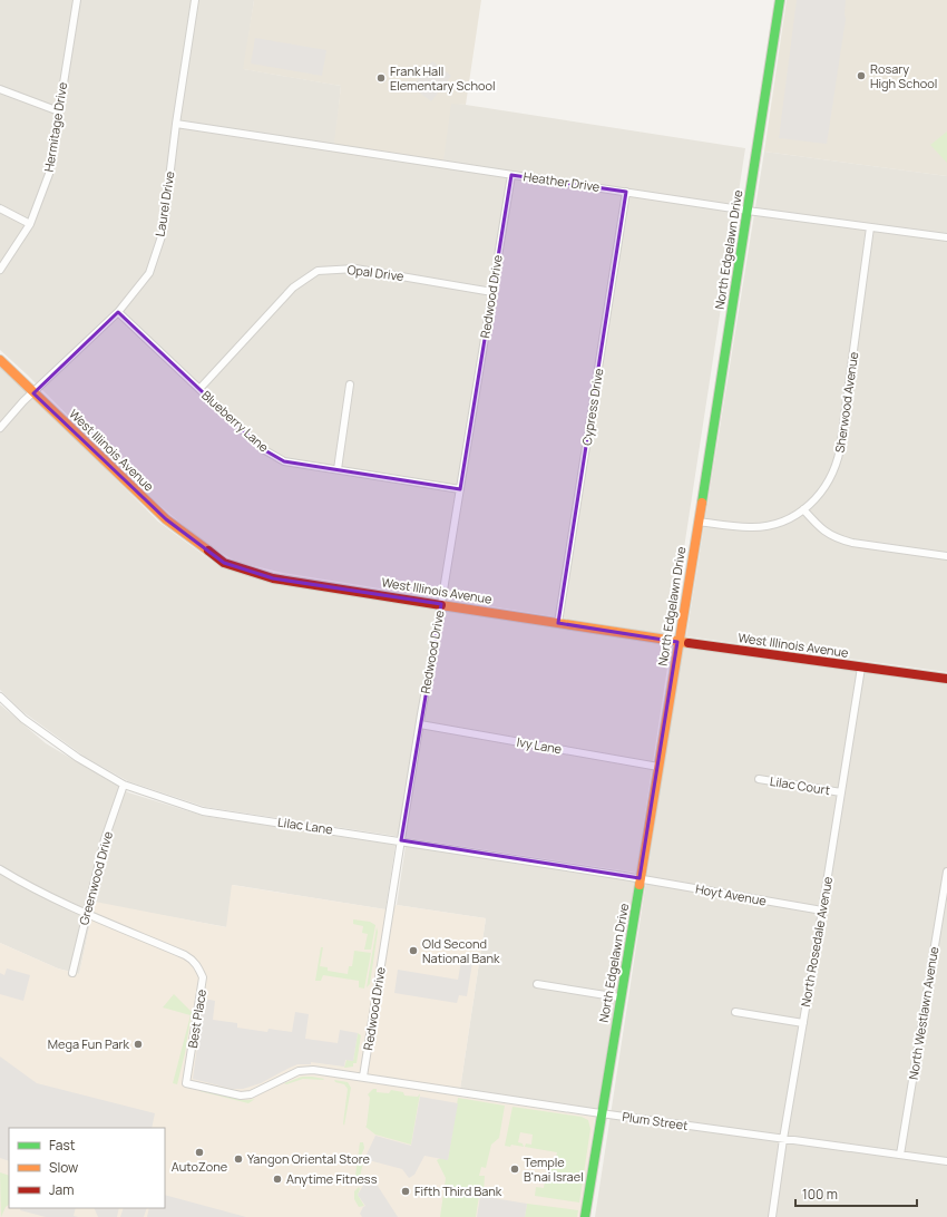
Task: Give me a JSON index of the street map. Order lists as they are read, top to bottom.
{
  "streets": {
    "street": [
      "Hermitage Drive",
      "Heather Drive",
      "Laurel Drive",
      "North Edgelawn Drive",
      "Opal Drive",
      "Redwood Drive",
      "Sherwood Avenue",
      "Cypress Drive",
      "Blueberry Lane",
      "West Illinois Avenue",
      "Ivy Lane",
      "Lilac Court",
      "Lilac Lane",
      "Greenwood Drive",
      "Hoyt Avenue",
      "North Rosedale Avenue",
      "North Westlawn Avenue",
      "Best Place",
      "Plum Street"
    ]
  },
  "crossings": [
    ["Heather Drive", "Laurel Drive"],
    ["Heather Drive", "North Edgelawn Drive"],
    ["Heather Drive", "Redwood Drive"],
    ["Heather Drive", "Sherwood Avenue"],
    ["Heather Drive", "Cypress Drive"],
    ["Laurel Drive", "Blueberry Lane"],
    ["Laurel Drive", "West Illinois Avenue"],
    ["North Edgelawn Drive", "Sherwood Avenue"],
    ["North Edgelawn Drive", "West Illinois Avenue"],
    ["North Edgelawn Drive", "Ivy Lane"],
    ["North Edgelawn Drive", "Lilac Lane"],
    ["North Edgelawn Drive", "Hoyt Avenue"],
    ["North Edgelawn Drive", "Plum Street"],
    ["Opal Drive", "Redwood Drive"],
    ["Opal Drive", "Blueberry Lane"],
    ["Redwood Drive", "Blueberry Lane"],
    ["Redwood Drive", "West Illinois Avenue"],
    ["Redwood Drive", "Ivy Lane"],
    ["Redwood Drive", "Lilac Lane"],
    ["Redwood Drive", "Best Place"],
    ["Redwood Drive", "Plum Street"],
    ["Cypress Drive", "West Illinois Avenue"],
    ["West Illinois Avenue", "North Rosedale Avenue"],
    ["Lilac Court", "North Rosedale Avenue"],
    ["Lilac Lane", "Greenwood Drive"],
    ["Lilac Lane", "Hoyt Avenue"],
    ["Greenwood Drive", "Best Place"],
    ["Hoyt Avenue", "North Rosedale Avenue"],
    ["North Rosedale Avenue", "Plum Street"],
    ["North Westlawn Avenue", "Plum Street"],
    ["Best Place", "Plum Street"]
  ],
  "places": [
    "Rosary High School",
    "Frank Hall Elementary School",
    "Old Second National Bank",
    "Mega Fun Park",
    "AutoZone",
    "Yangon Oriental Store",
    "Temple B'nai Israel",
    "Anytime Fitness",
    "Fifth Third Bank"
  ],
  "legend": ["Fast", "Slow", "Jam"],
  "scale_bar": "100 m"
}
